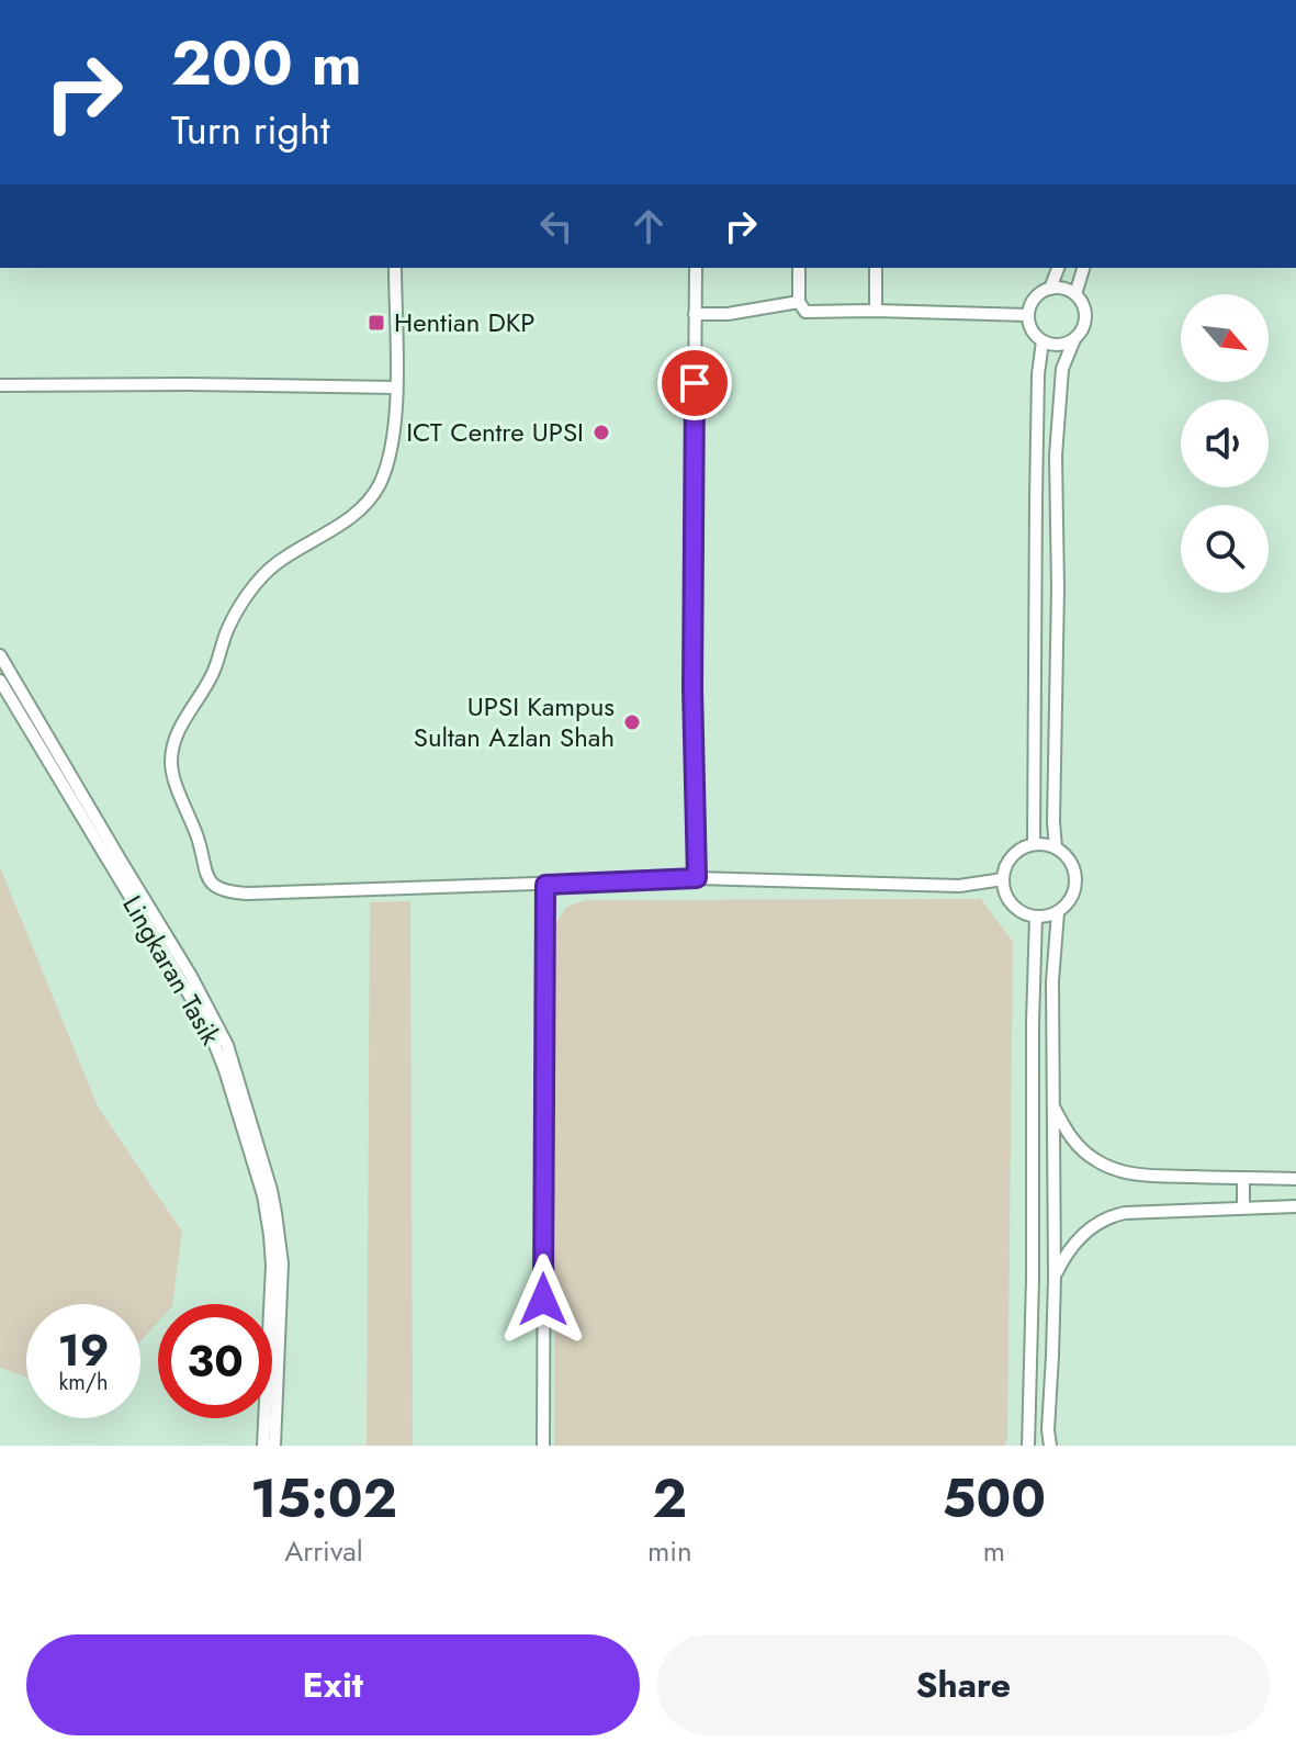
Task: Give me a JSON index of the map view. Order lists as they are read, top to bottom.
{
  "streets": {
    "street": ["Lingkaran Tasik"]
  },
  "places": {
    "transit": ["Hentian DKP"],
    "other": ["ICT Centre UPSI", "UPSI Kampus Sultan Azlan Shah"]
  },
  "north": "bottom right",
  "page": {
    "turn": ["200 m", "Turn right"],
    "speed": "19 km/h",
    "limit": "30",
    "eta": [
      "15:02",
      "Arrival",
      "2",
      "min",
      "500",
      "m"
    ],
    "buttons": ["Exit", "Share"]
  }
}
